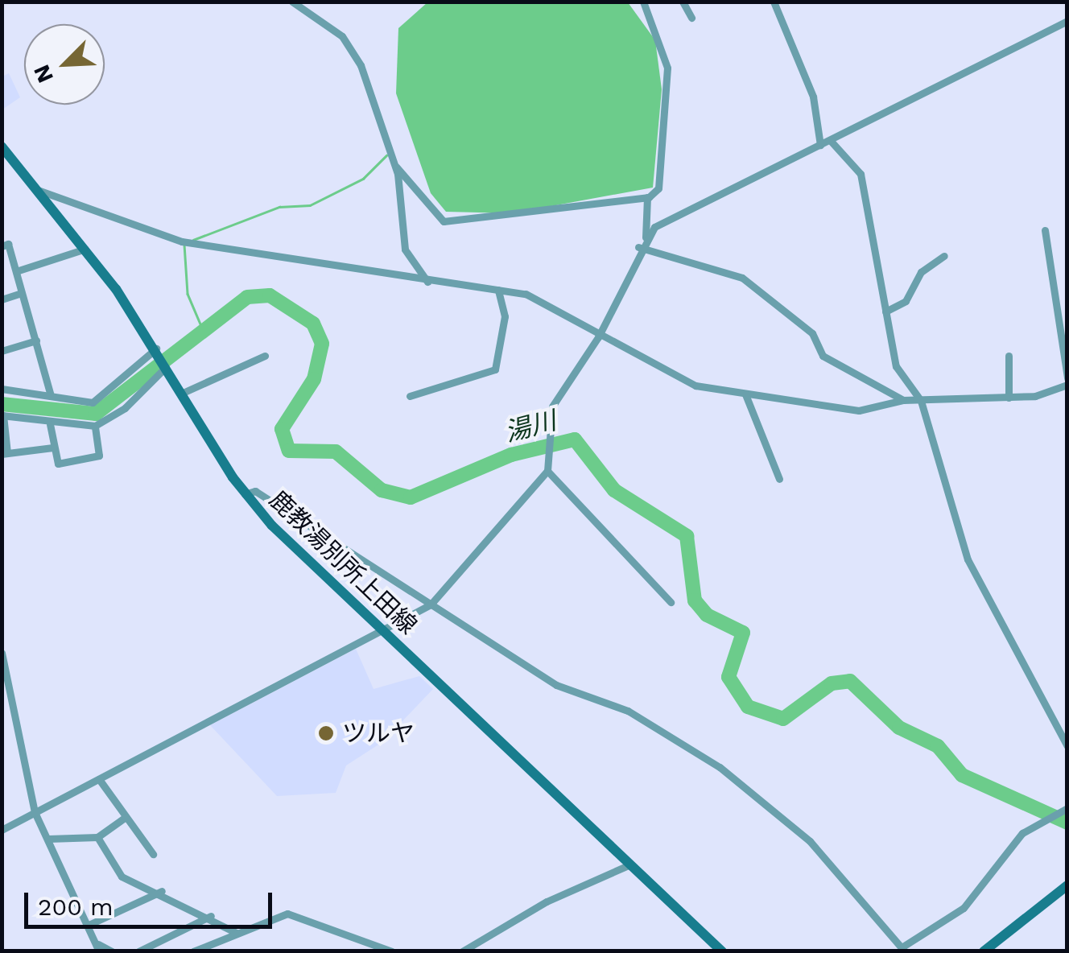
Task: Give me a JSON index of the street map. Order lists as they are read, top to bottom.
{
  "streets": {
    "main road": ["鹿教湯別所上田線"]
  },
  "water": ["湯川"],
  "places": ["ツルヤ"],
  "scale_bar": "200 m",
  "north": "bottom left"
}
